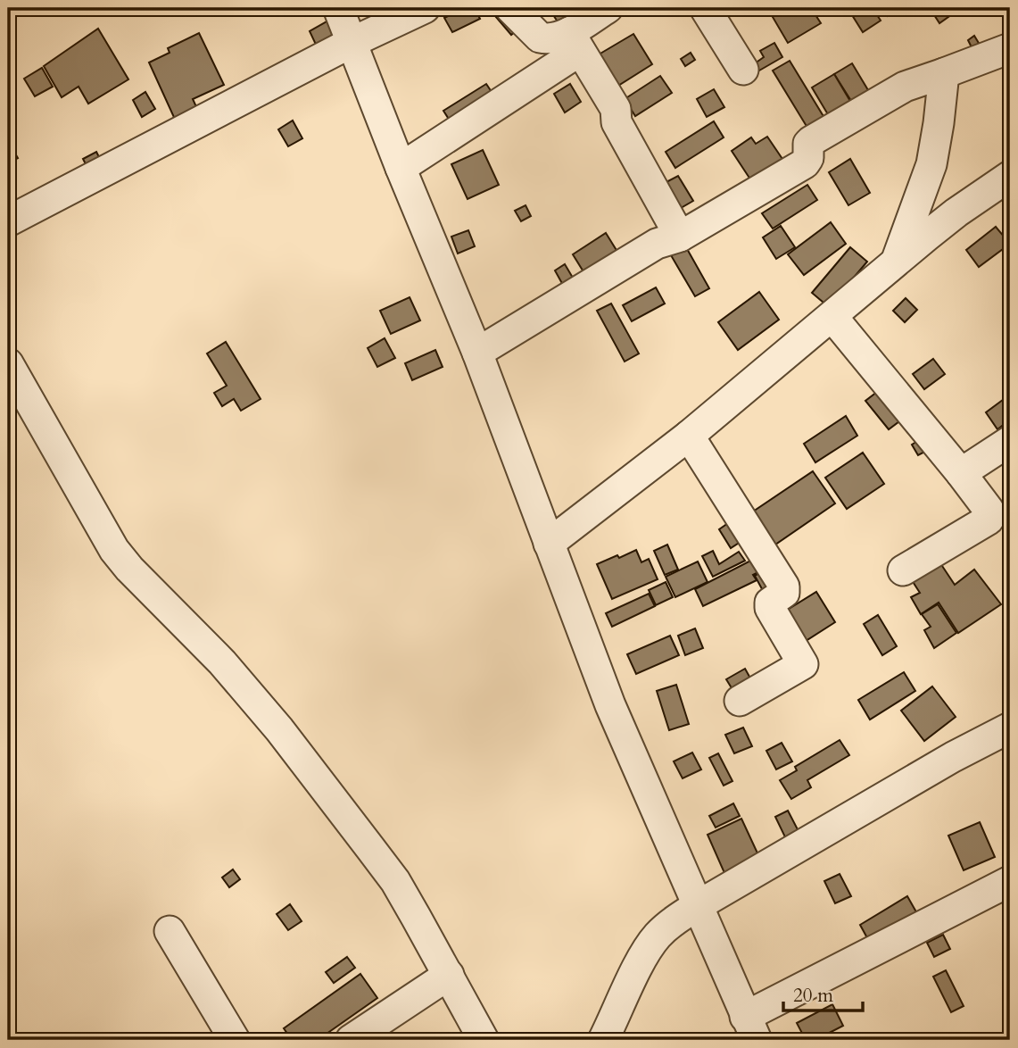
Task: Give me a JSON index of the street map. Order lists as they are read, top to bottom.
{
  "scale_bar": "20 m"
}
